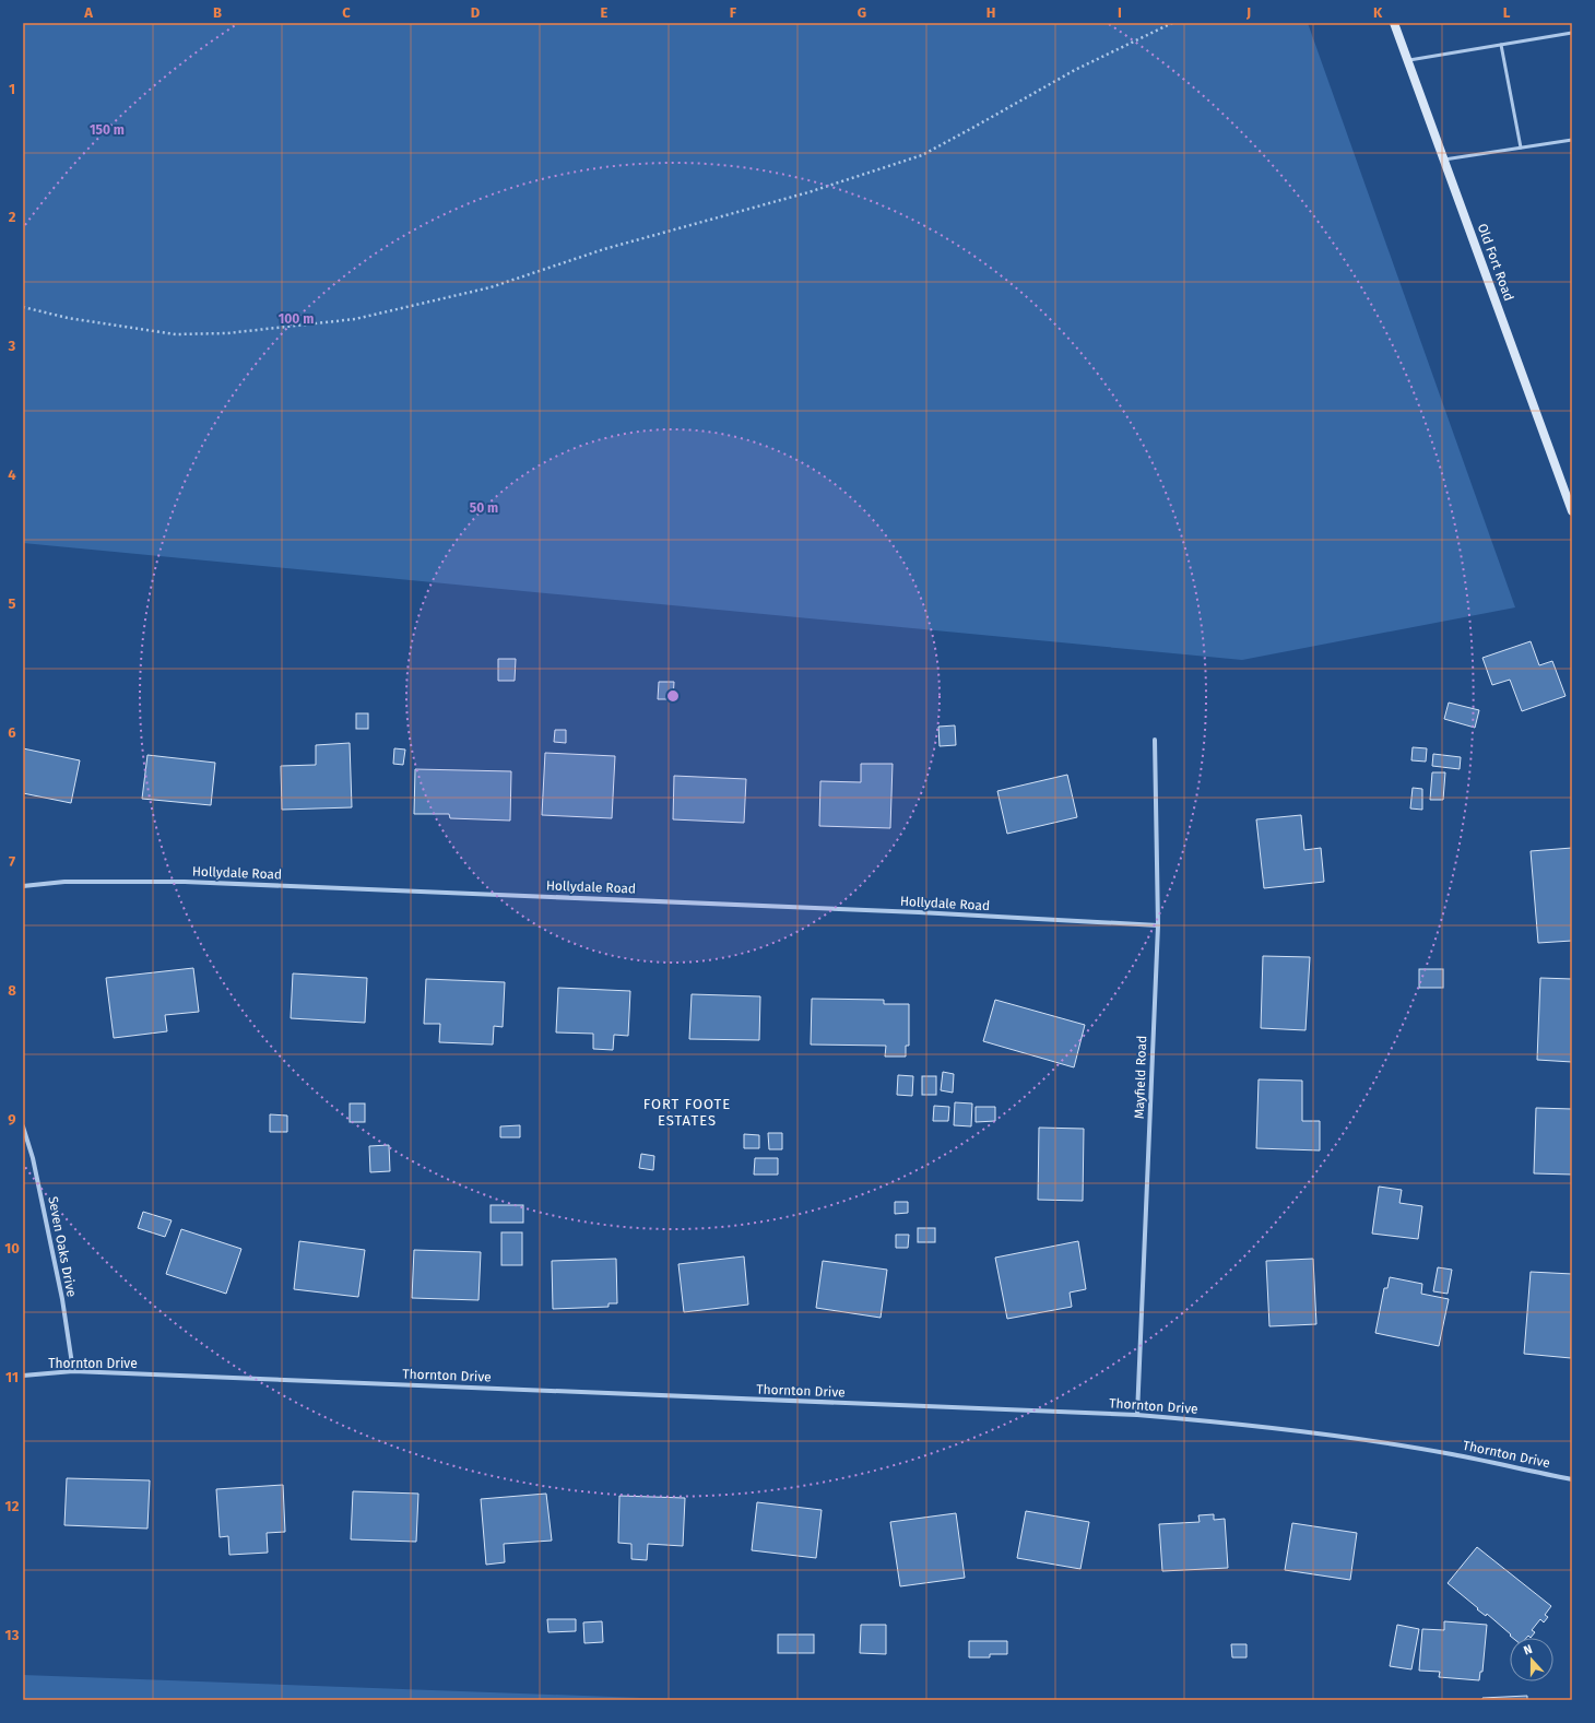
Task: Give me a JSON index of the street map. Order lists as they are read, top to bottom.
{
  "streets": {
    "main road": ["Old Fort Road"],
    "street": [
      "Hollydale Road",
      "Mayfield Road",
      "Seven Oaks Drive",
      "Thornton Drive"
    ]
  },
  "crossings": [
    ["Hollydale Road", "Mayfield Road"],
    ["Mayfield Road", "Thornton Drive"],
    ["Seven Oaks Drive", "Thornton Drive"]
  ],
  "districts": ["FORT FOOTE ESTATES"],
  "north": "top",
  "grid": {
    "columns": [
      "A",
      "B",
      "C",
      "D",
      "E",
      "F",
      "G",
      "H",
      "I",
      "J",
      "K",
      "L"
    ],
    "rows": [
      "1",
      "2",
      "3",
      "4",
      "5",
      "6",
      "7",
      "8",
      "9",
      "10",
      "11",
      "12",
      "13"
    ]
  },
  "rings": ["150 m", "100 m", "50 m"]
}
